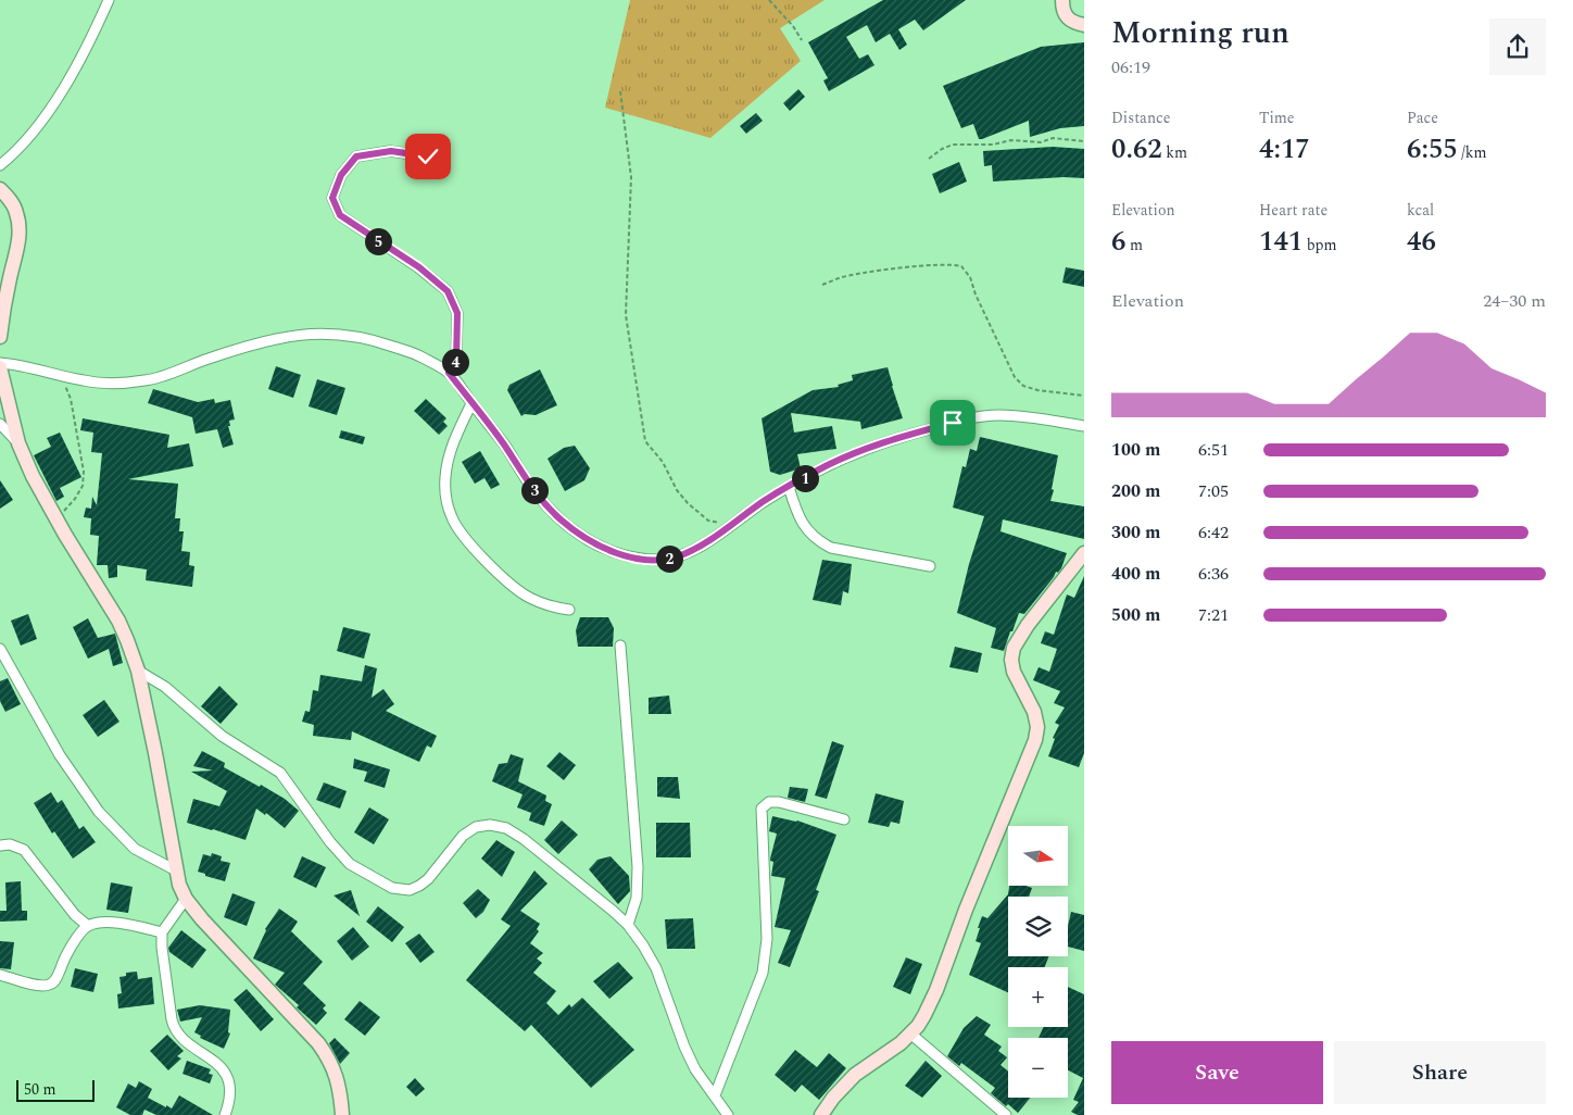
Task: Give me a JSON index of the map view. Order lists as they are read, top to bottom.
{
  "scale_bar": "50 m",
  "north": "right",
  "page": {
    "heading": ["Morning run", "06:19"],
    "stats": [
      ["Distance", "0.62 km"],
      ["Time", "4:17"],
      ["Pace", "6:55 /km"],
      ["Elevation", "6 m"],
      ["Heart rate", "141 bpm"],
      ["kcal", "46"]
    ],
    "pins": [
      "5",
      "4",
      "1",
      "3",
      "2"
    ],
    "chart": ["Elevation", "24–30 m"],
    "list": [
      {
        "name": "100 m",
        "note": "6:51"
      },
      {
        "name": "200 m",
        "note": "7:05"
      },
      {
        "name": "300 m",
        "note": "6:42"
      },
      {
        "name": "400 m",
        "note": "6:36"
      },
      {
        "name": "500 m",
        "note": "7:21"
      }
    ],
    "map_buttons": ["+", "−"],
    "buttons": ["Save", "Share"],
    "scale": "50 m"
  }
}
